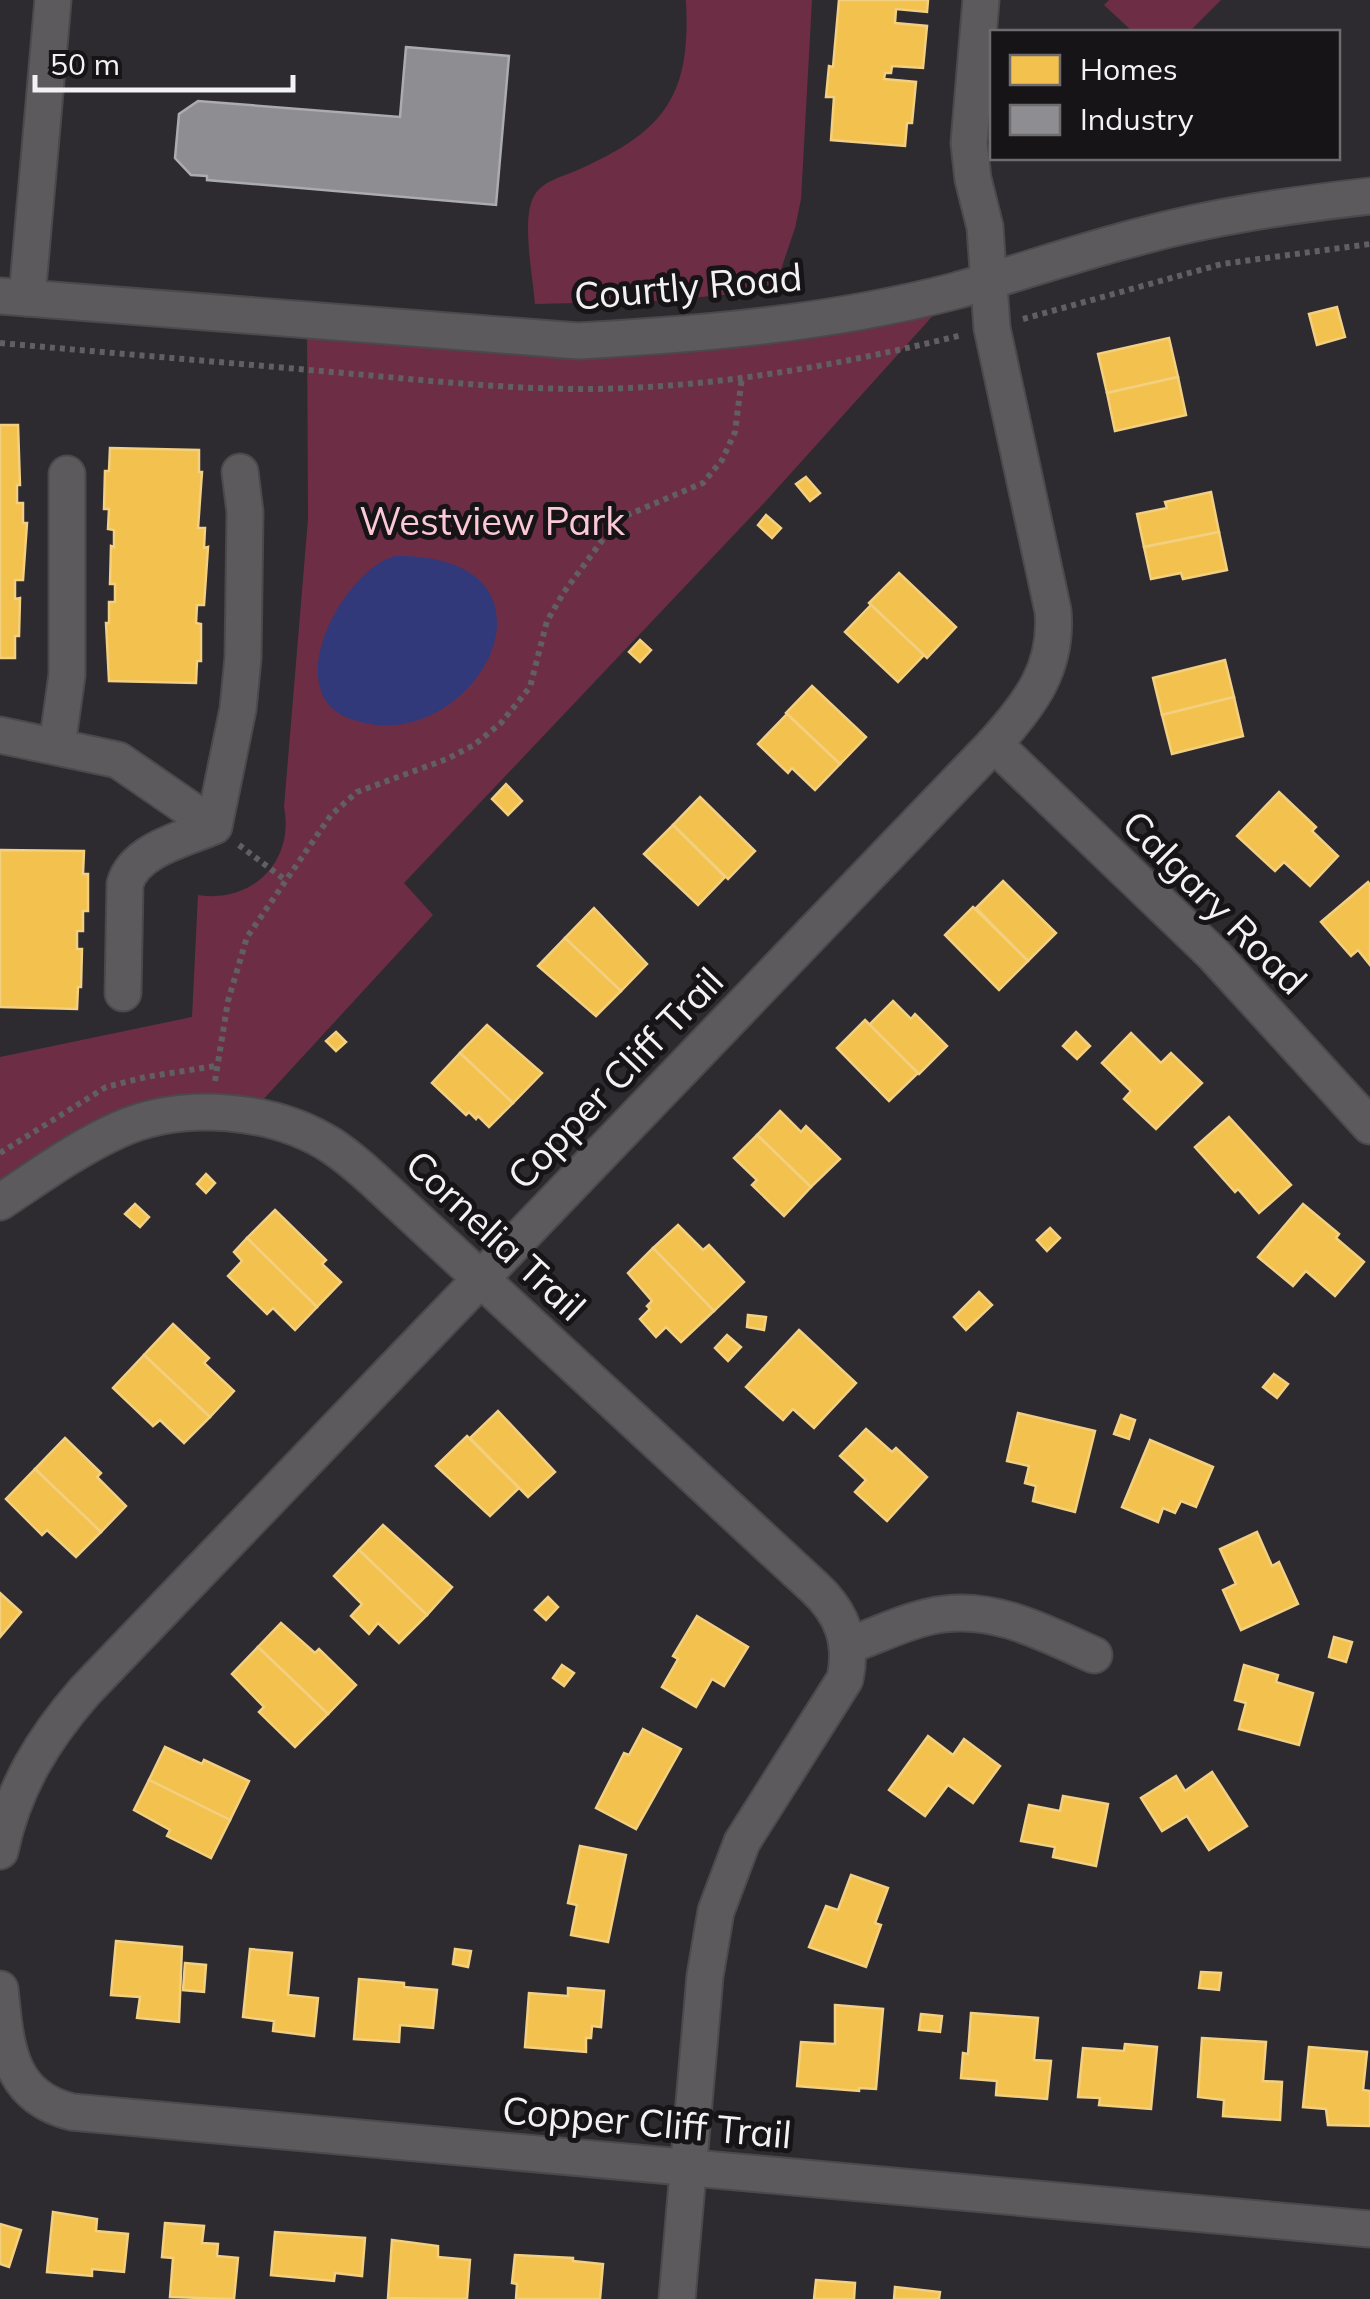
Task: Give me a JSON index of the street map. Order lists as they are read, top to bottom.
{
  "streets": {
    "street": [
      "Courtly Road",
      "Calgary Road",
      "Copper Cliff Trail",
      "Cornelia Trail"
    ]
  },
  "crossings": [
    ["Courtly Road", "Copper Cliff Trail"],
    ["Calgary Road", "Copper Cliff Trail"],
    ["Copper Cliff Trail", "Cornelia Trail"]
  ],
  "parks": ["Westview Park"],
  "legend": ["Homes", "Industry"],
  "scale_bar": "50 m"
}
